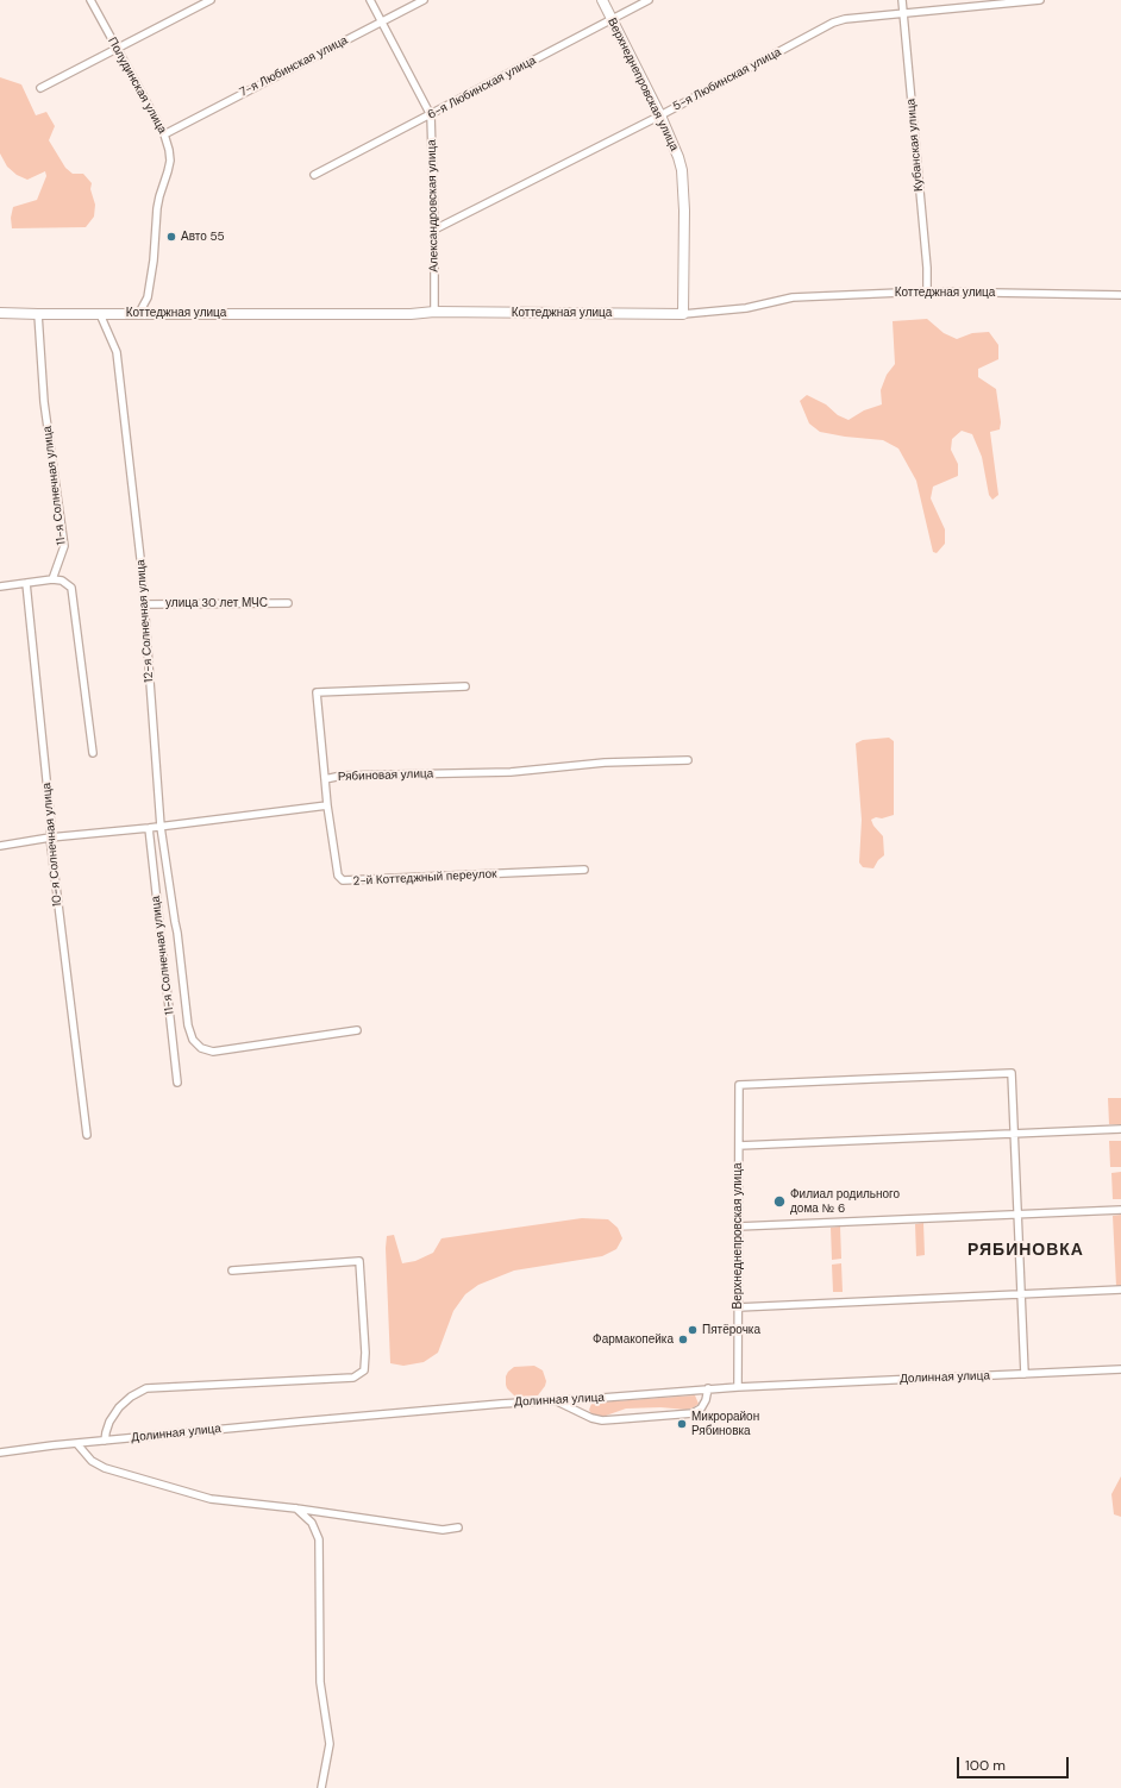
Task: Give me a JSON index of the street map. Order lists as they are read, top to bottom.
{
  "streets": {
    "street": [
      "7-я Любинская улица",
      "5-я Любинская улица",
      "Верхнеднепровская улица",
      "Полудинская улица",
      "6-я Любинская улица",
      "Кубанская улица",
      "Александровская улица",
      "Коттеджная улица",
      "11-я Солнечная улица",
      "улица 30 лет МЧС",
      "12-я Солнечная улица",
      "Рябиновая улица",
      "10-я Солнечная улица",
      "2-й Коттеджный переулок",
      "Долинная улица"
    ]
  },
  "crossings": [
    ["7-я Любинская улица", "Полудинская улица"],
    ["7-я Любинская улица", "Александровская улица"],
    ["5-я Любинская улица", "Верхнеднепровская улица"],
    ["5-я Любинская улица", "Кубанская улица"],
    ["5-я Любинская улица", "Александровская улица"],
    ["Верхнеднепровская улица", "6-я Любинская улица"],
    ["Верхнеднепровская улица", "Коттеджная улица"],
    ["Верхнеднепровская улица", "Долинная улица"],
    ["Полудинская улица", "Коттеджная улица"],
    ["6-я Любинская улица", "Александровская улица"],
    ["Кубанская улица", "Коттеджная улица"],
    ["Александровская улица", "Коттеджная улица"],
    ["Коттеджная улица", "11-я Солнечная улица"],
    ["Коттеджная улица", "12-я Солнечная улица"],
    ["улица 30 лет МЧС", "12-я Солнечная улица"],
    ["Рябиновая улица", "2-й Коттеджный переулок"]
  ],
  "districts": ["РЯБИНОВКА"],
  "places": [
    "Авто 55",
    "Филиал родильного дома № 6",
    "Пятёрочка",
    "Фармакопейка",
    "Микрорайон Рябиновка"
  ],
  "scale_bar": "100 m"
}
